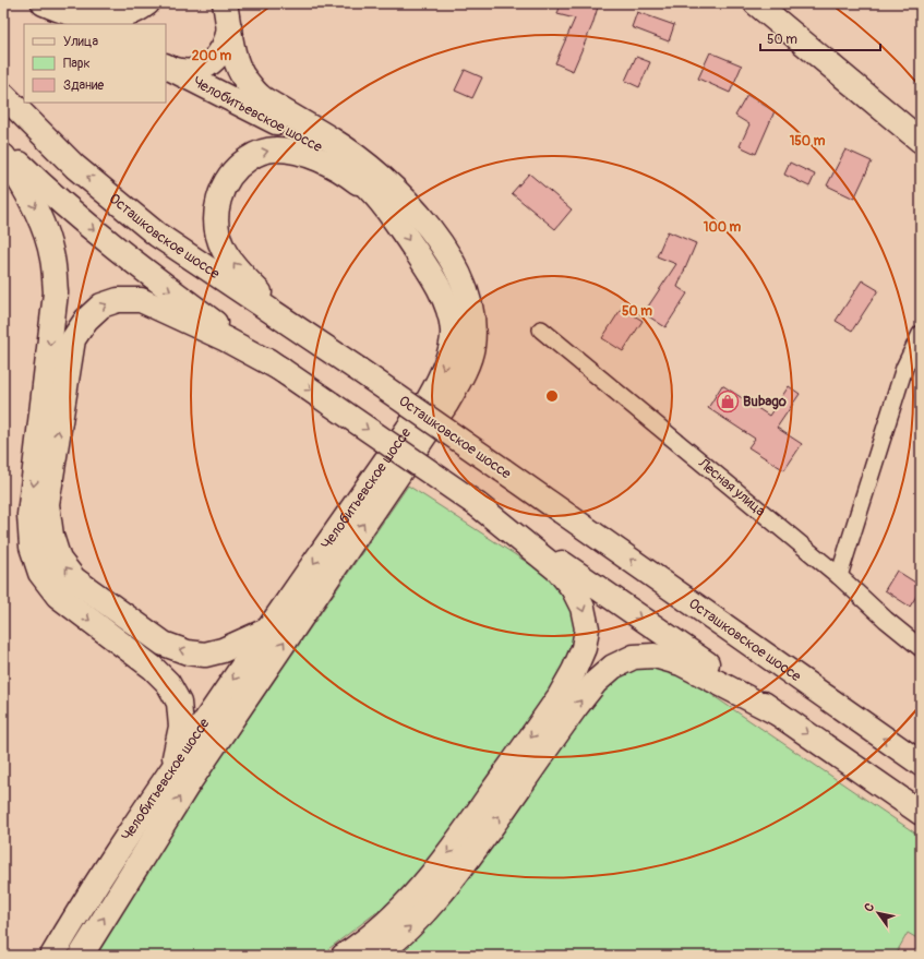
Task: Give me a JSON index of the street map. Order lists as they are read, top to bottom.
{
  "streets": {
    "street": ["Челобитьевское шоссе", "Осташковское шоссе", "Лесная улица"]
  },
  "places": {
    "shop": ["Bubago"]
  },
  "legend": ["Улица", "Парк", "Здание"],
  "scale_bar": "50 m",
  "north": "top left",
  "rings": [
    "200 m",
    "150 m",
    "100 m",
    "50 m"
  ]
}
